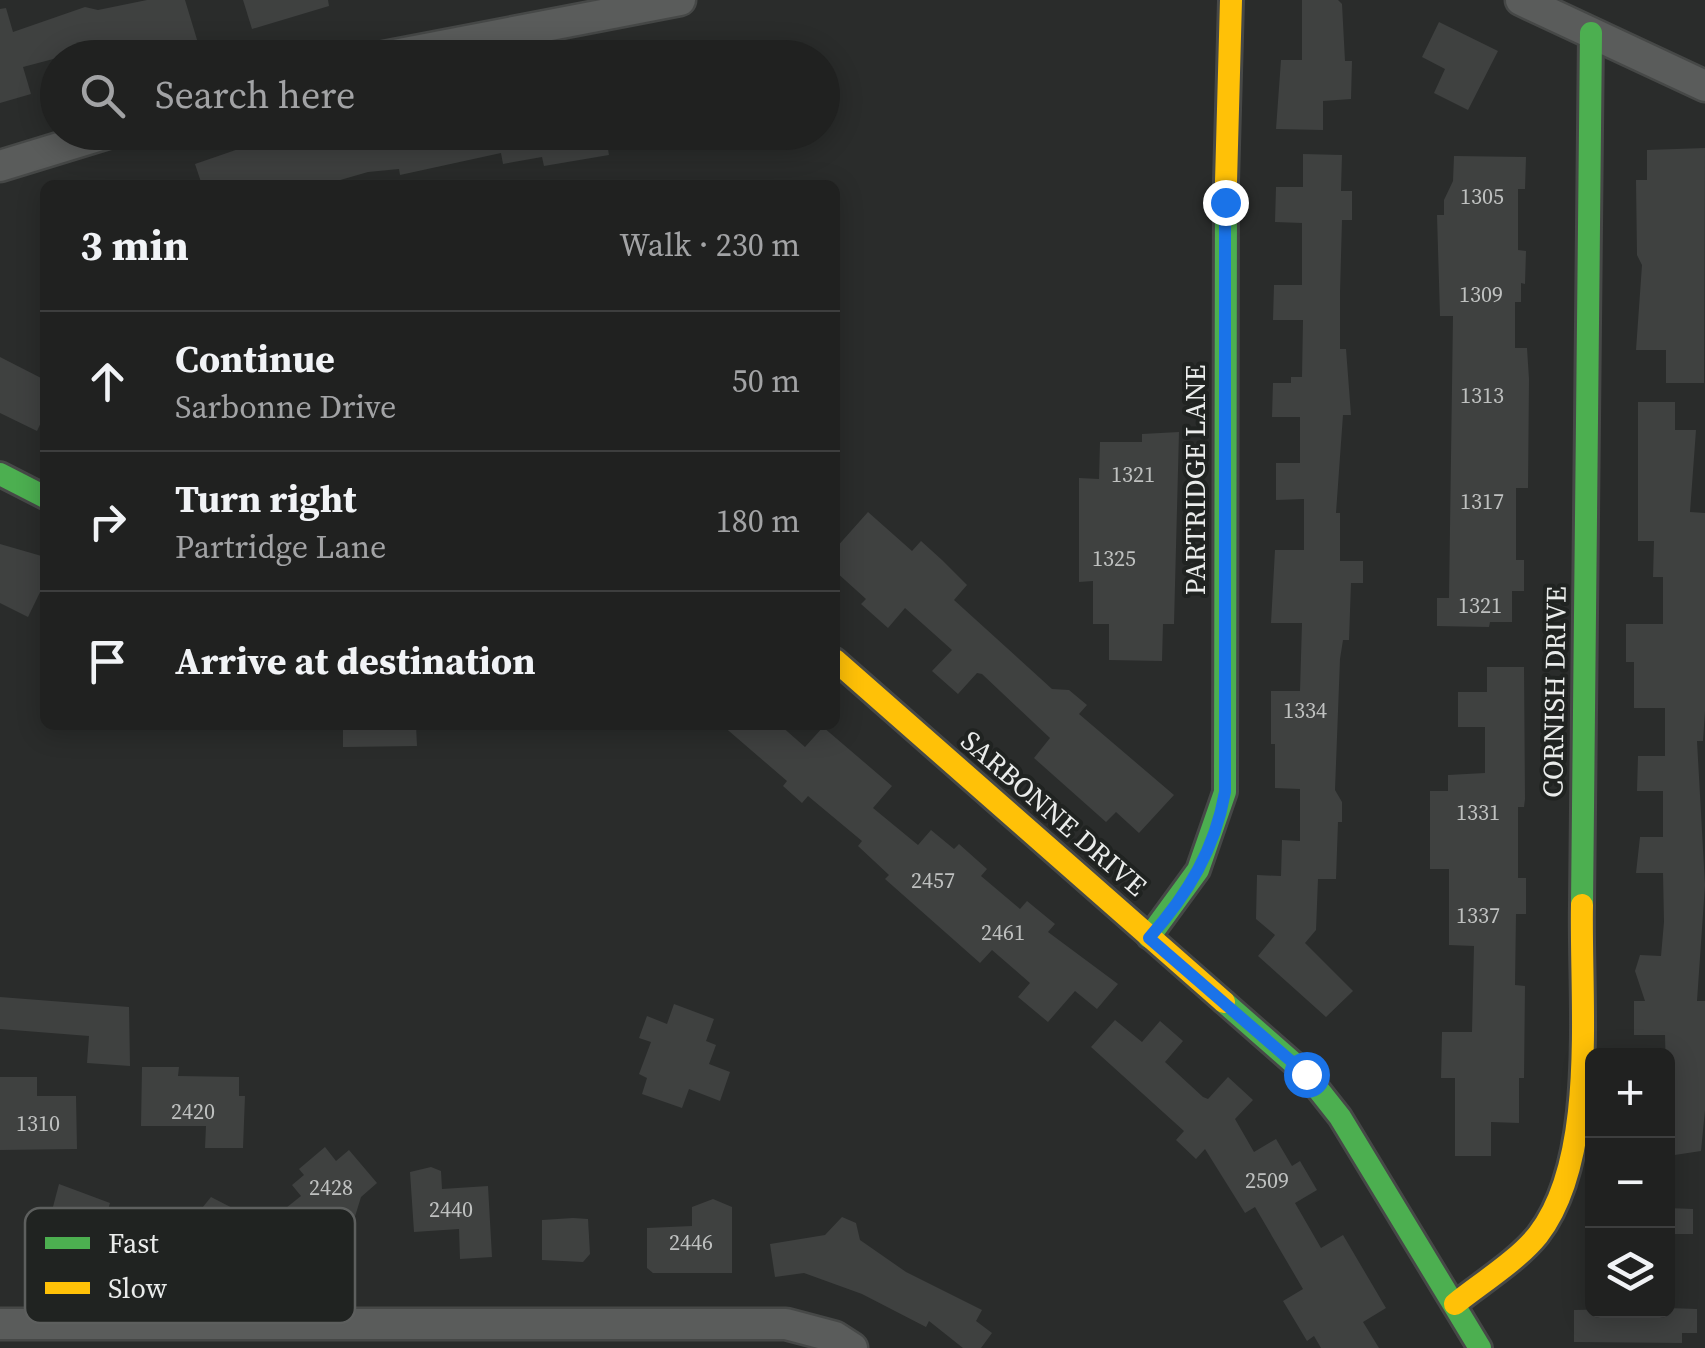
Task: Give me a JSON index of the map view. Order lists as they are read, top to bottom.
{
  "streets": {
    "street": ["PARTRIDGE LANE", "CORNISH DRIVE", "SARBONNE DRIVE"]
  },
  "crossings": [
    ["PARTRIDGE LANE", "SARBONNE DRIVE"],
    ["CORNISH DRIVE", "SARBONNE DRIVE"]
  ],
  "house_numbers": [
    "1305",
    "1309",
    "1313",
    "1321",
    "1317",
    "1325",
    "1321",
    "1334",
    "1331",
    "2457",
    "1337",
    "2461",
    "2420",
    "1310",
    "2509",
    "2428",
    "2440",
    "2446"
  ],
  "legend": ["Fast", "Slow"],
  "page": {
    "search": "Search here",
    "heading": ["3 min", "Walk · 230 m"],
    "list": [
      ["Continue", "Sarbonne Drive", "50 m"],
      ["Turn right", "Partridge Lane", "180 m"],
      "Arrive at destination"
    ],
    "map_buttons": ["+", "−"]
  }
}
